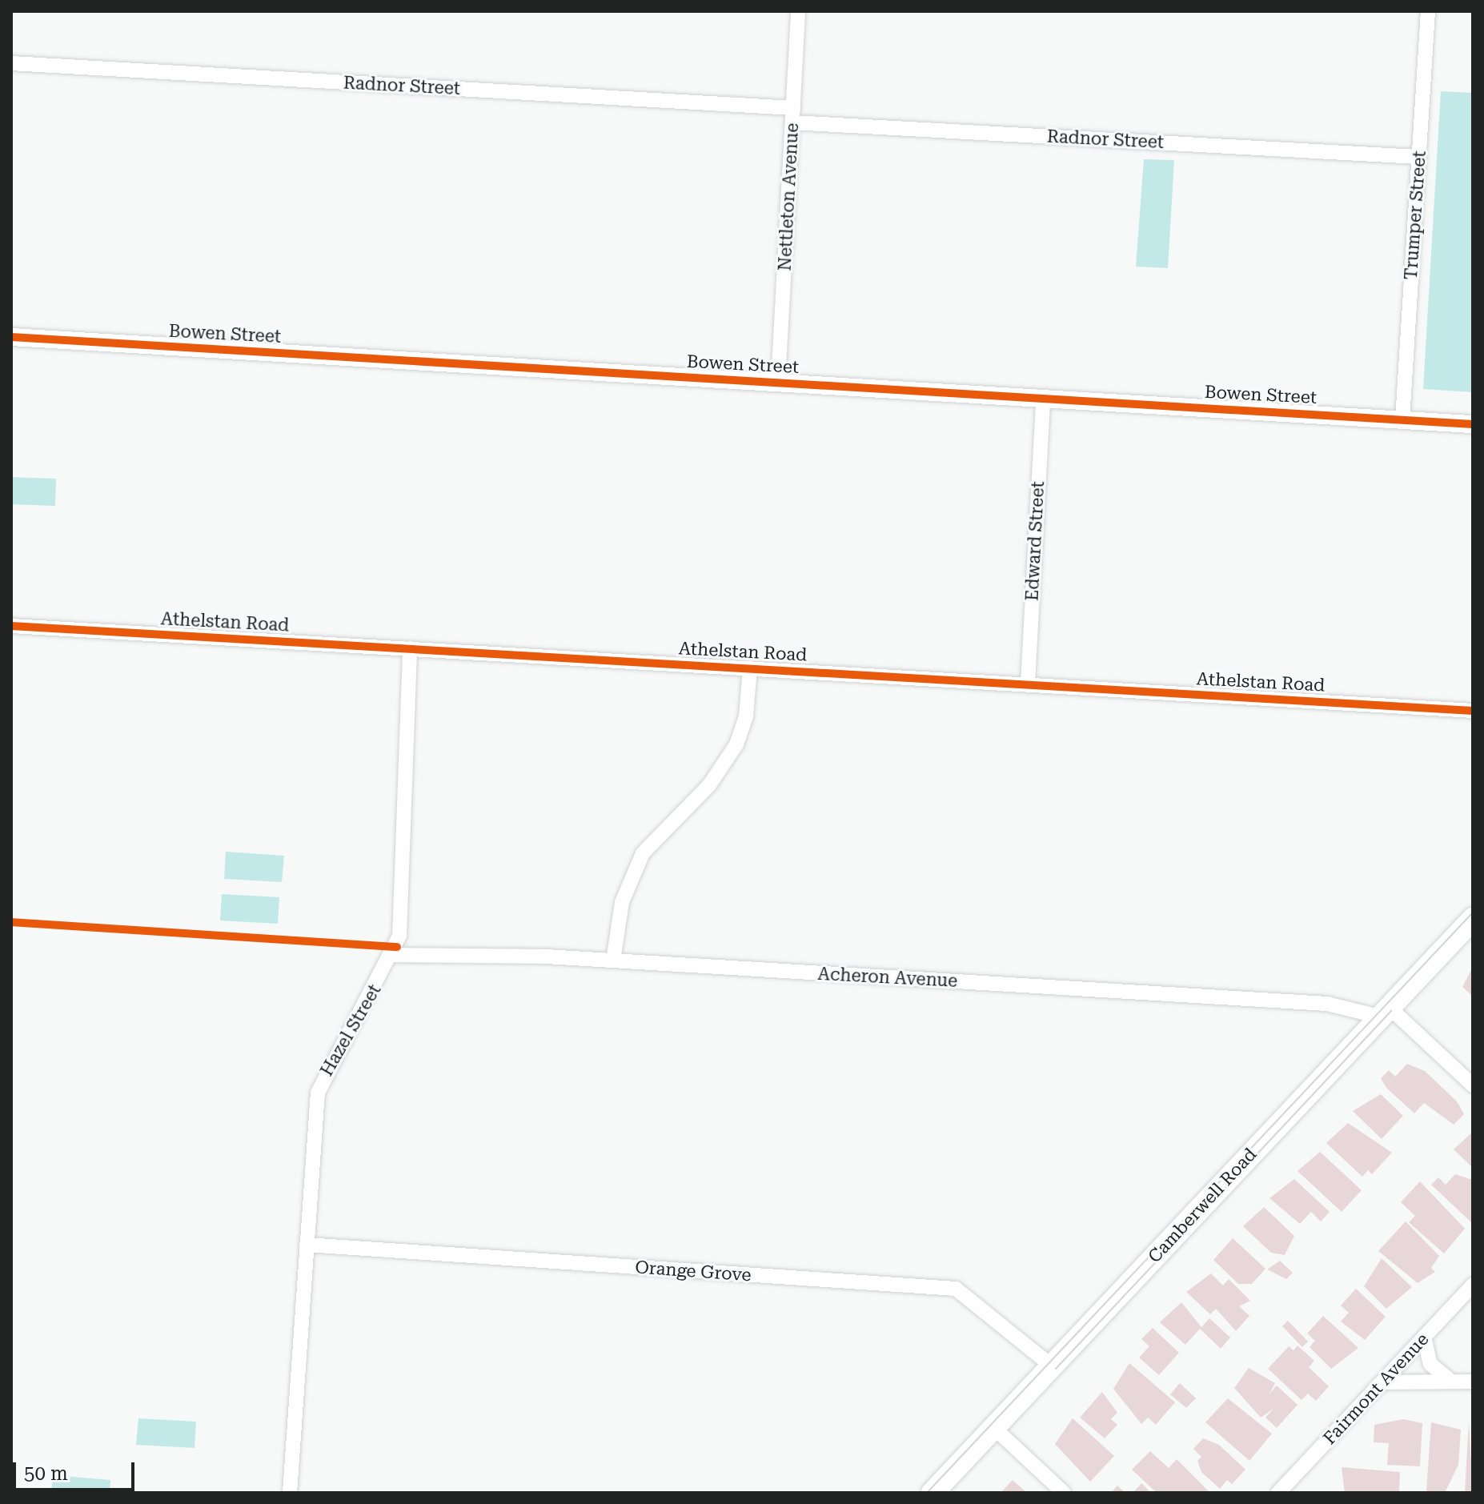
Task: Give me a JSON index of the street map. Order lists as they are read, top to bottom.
{
  "streets": {
    "main road": ["Camberwell Road"],
    "street": [
      "Radnor Street",
      "Nettleton Avenue",
      "Trumper Street",
      "Bowen Street",
      "Edward Street",
      "Athelstan Road",
      "Acheron Avenue",
      "Hazel Street",
      "Orange Grove",
      "Fairmont Avenue"
    ]
  },
  "crossings": [
    ["Radnor Street", "Nettleton Avenue"],
    ["Radnor Street", "Trumper Street"],
    ["Nettleton Avenue", "Bowen Street"],
    ["Trumper Street", "Bowen Street"],
    ["Bowen Street", "Edward Street"],
    ["Edward Street", "Athelstan Road"],
    ["Athelstan Road", "Hazel Street"],
    ["Acheron Avenue", "Hazel Street"],
    ["Acheron Avenue", "Camberwell Road"],
    ["Hazel Street", "Orange Grove"],
    ["Camberwell Road", "Orange Grove"]
  ],
  "scale_bar": "50 m"
}
